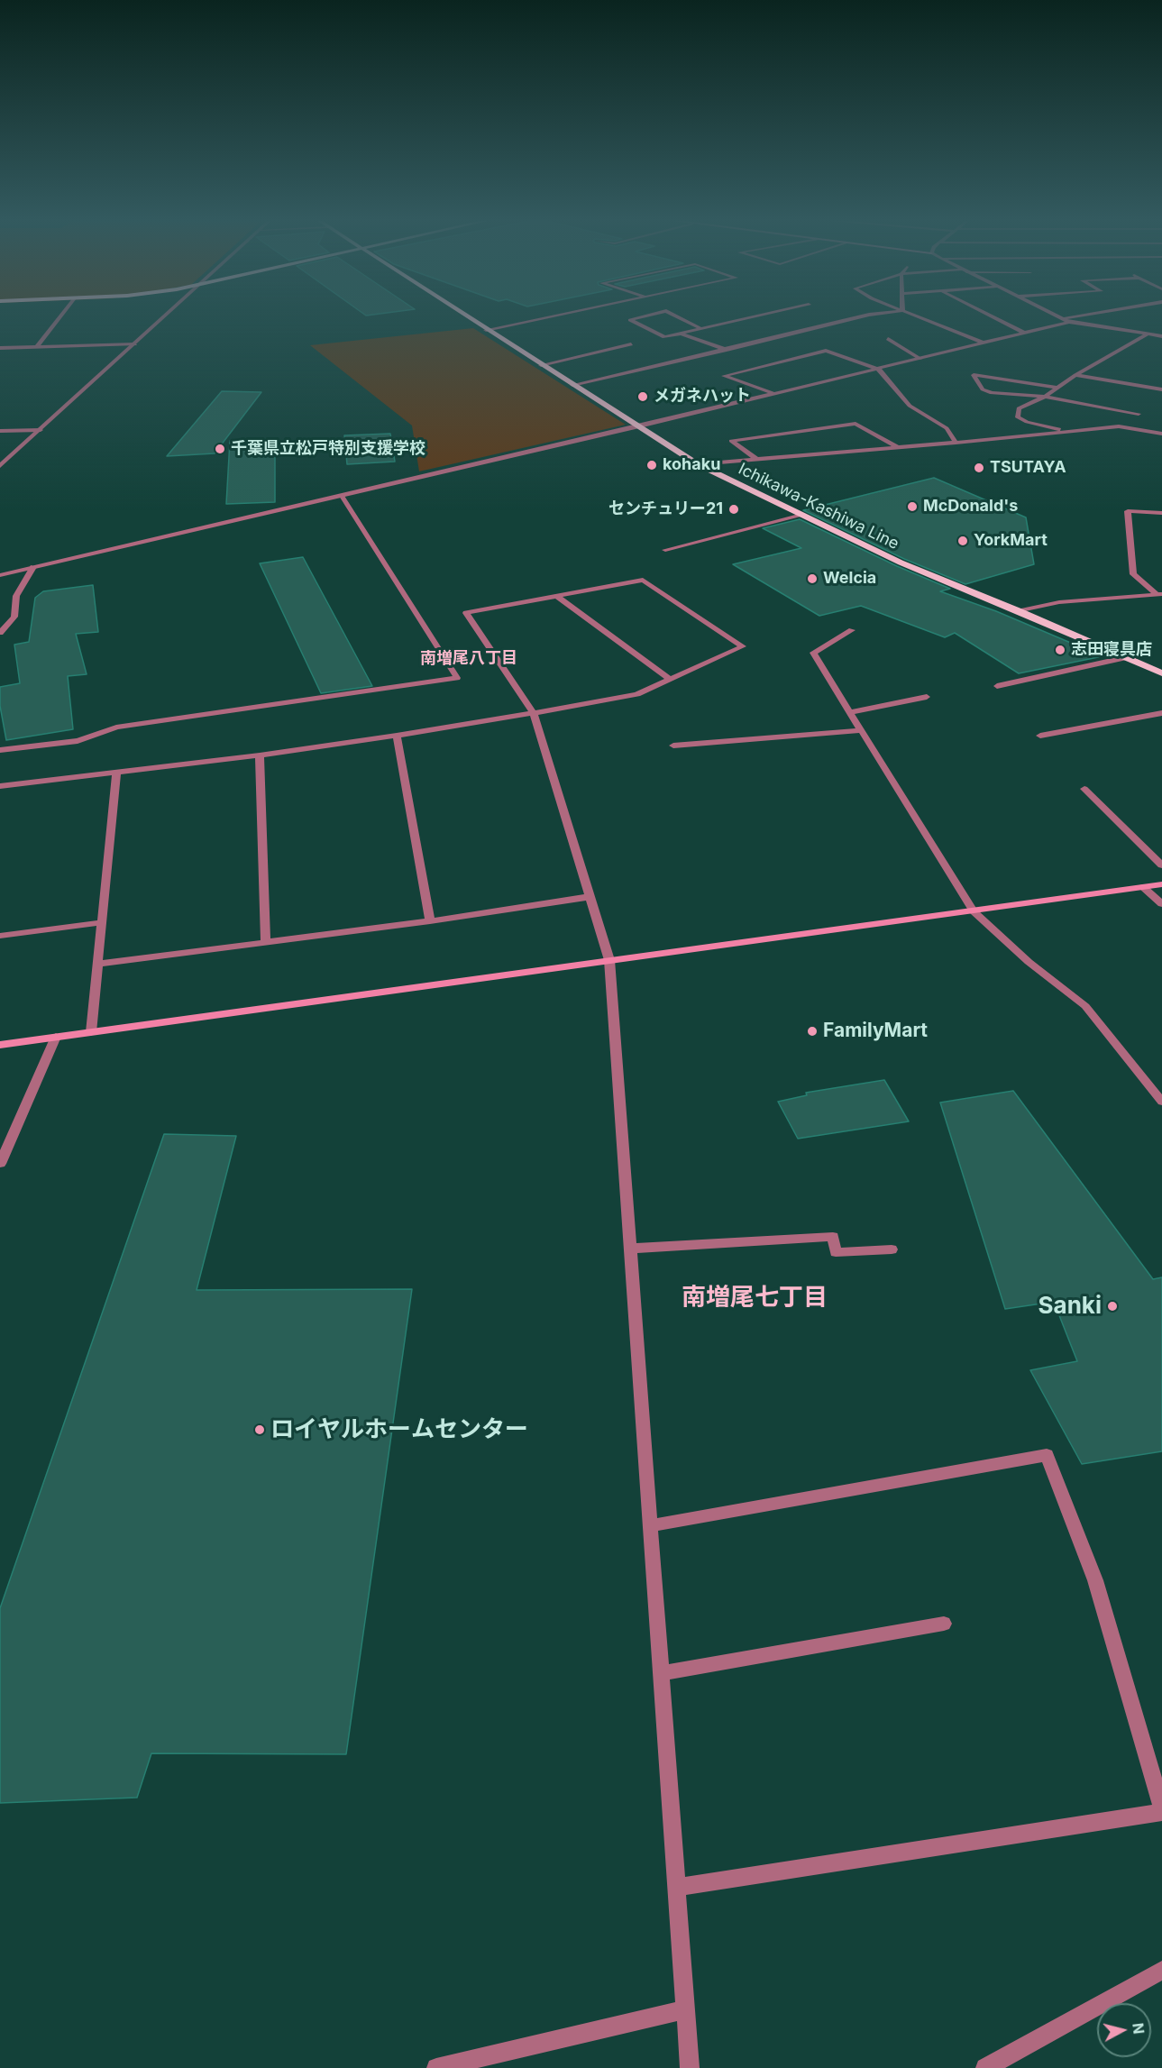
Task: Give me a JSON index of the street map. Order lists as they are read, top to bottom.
{
  "streets": {
    "main road": ["Ichikawa-Kashiwa Line"]
  },
  "districts": ["南増尾八丁目", "南増尾七丁目"],
  "places": [
    "メガネハット",
    "千葉県立松戸特別支援学校",
    "kohaku",
    "TSUTAYA",
    "McDonald's",
    "センチュリー21",
    "YorkMart",
    "Welcia",
    "志田寝具店",
    "FamilyMart",
    "Sanki",
    "ロイヤルホームセンター"
  ],
  "north": "right"
}
